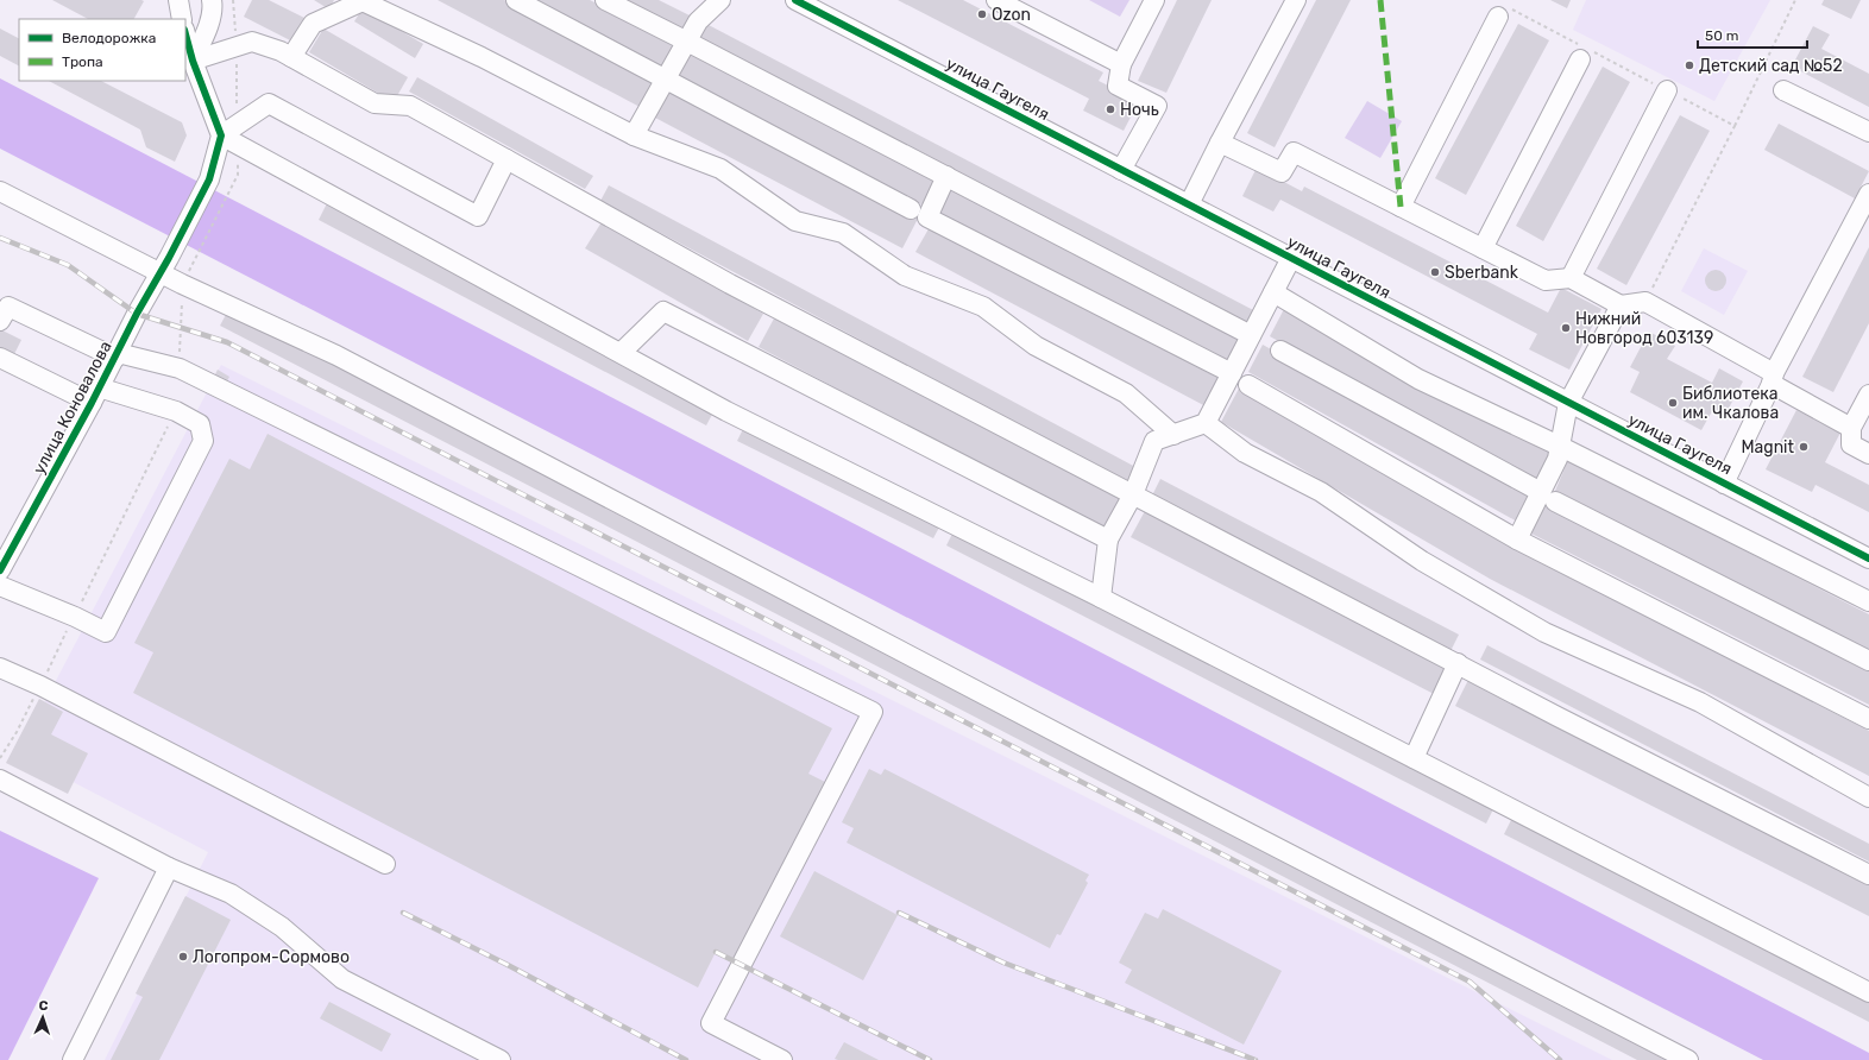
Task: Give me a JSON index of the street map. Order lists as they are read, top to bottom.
{
  "streets": {
    "street": ["улица Гаугеля", "улица Коновалова"]
  },
  "places": [
    "Ozon",
    "Детский сад №52",
    "Ночь",
    "Sberbank",
    "Нижний Новгород 603139",
    "Библиотека им. Чкалова",
    "Magnit",
    "Логопром-Сормово"
  ],
  "legend": ["Велодорожка", "Тропа"],
  "scale_bar": "50 m",
  "north": "top"
}
